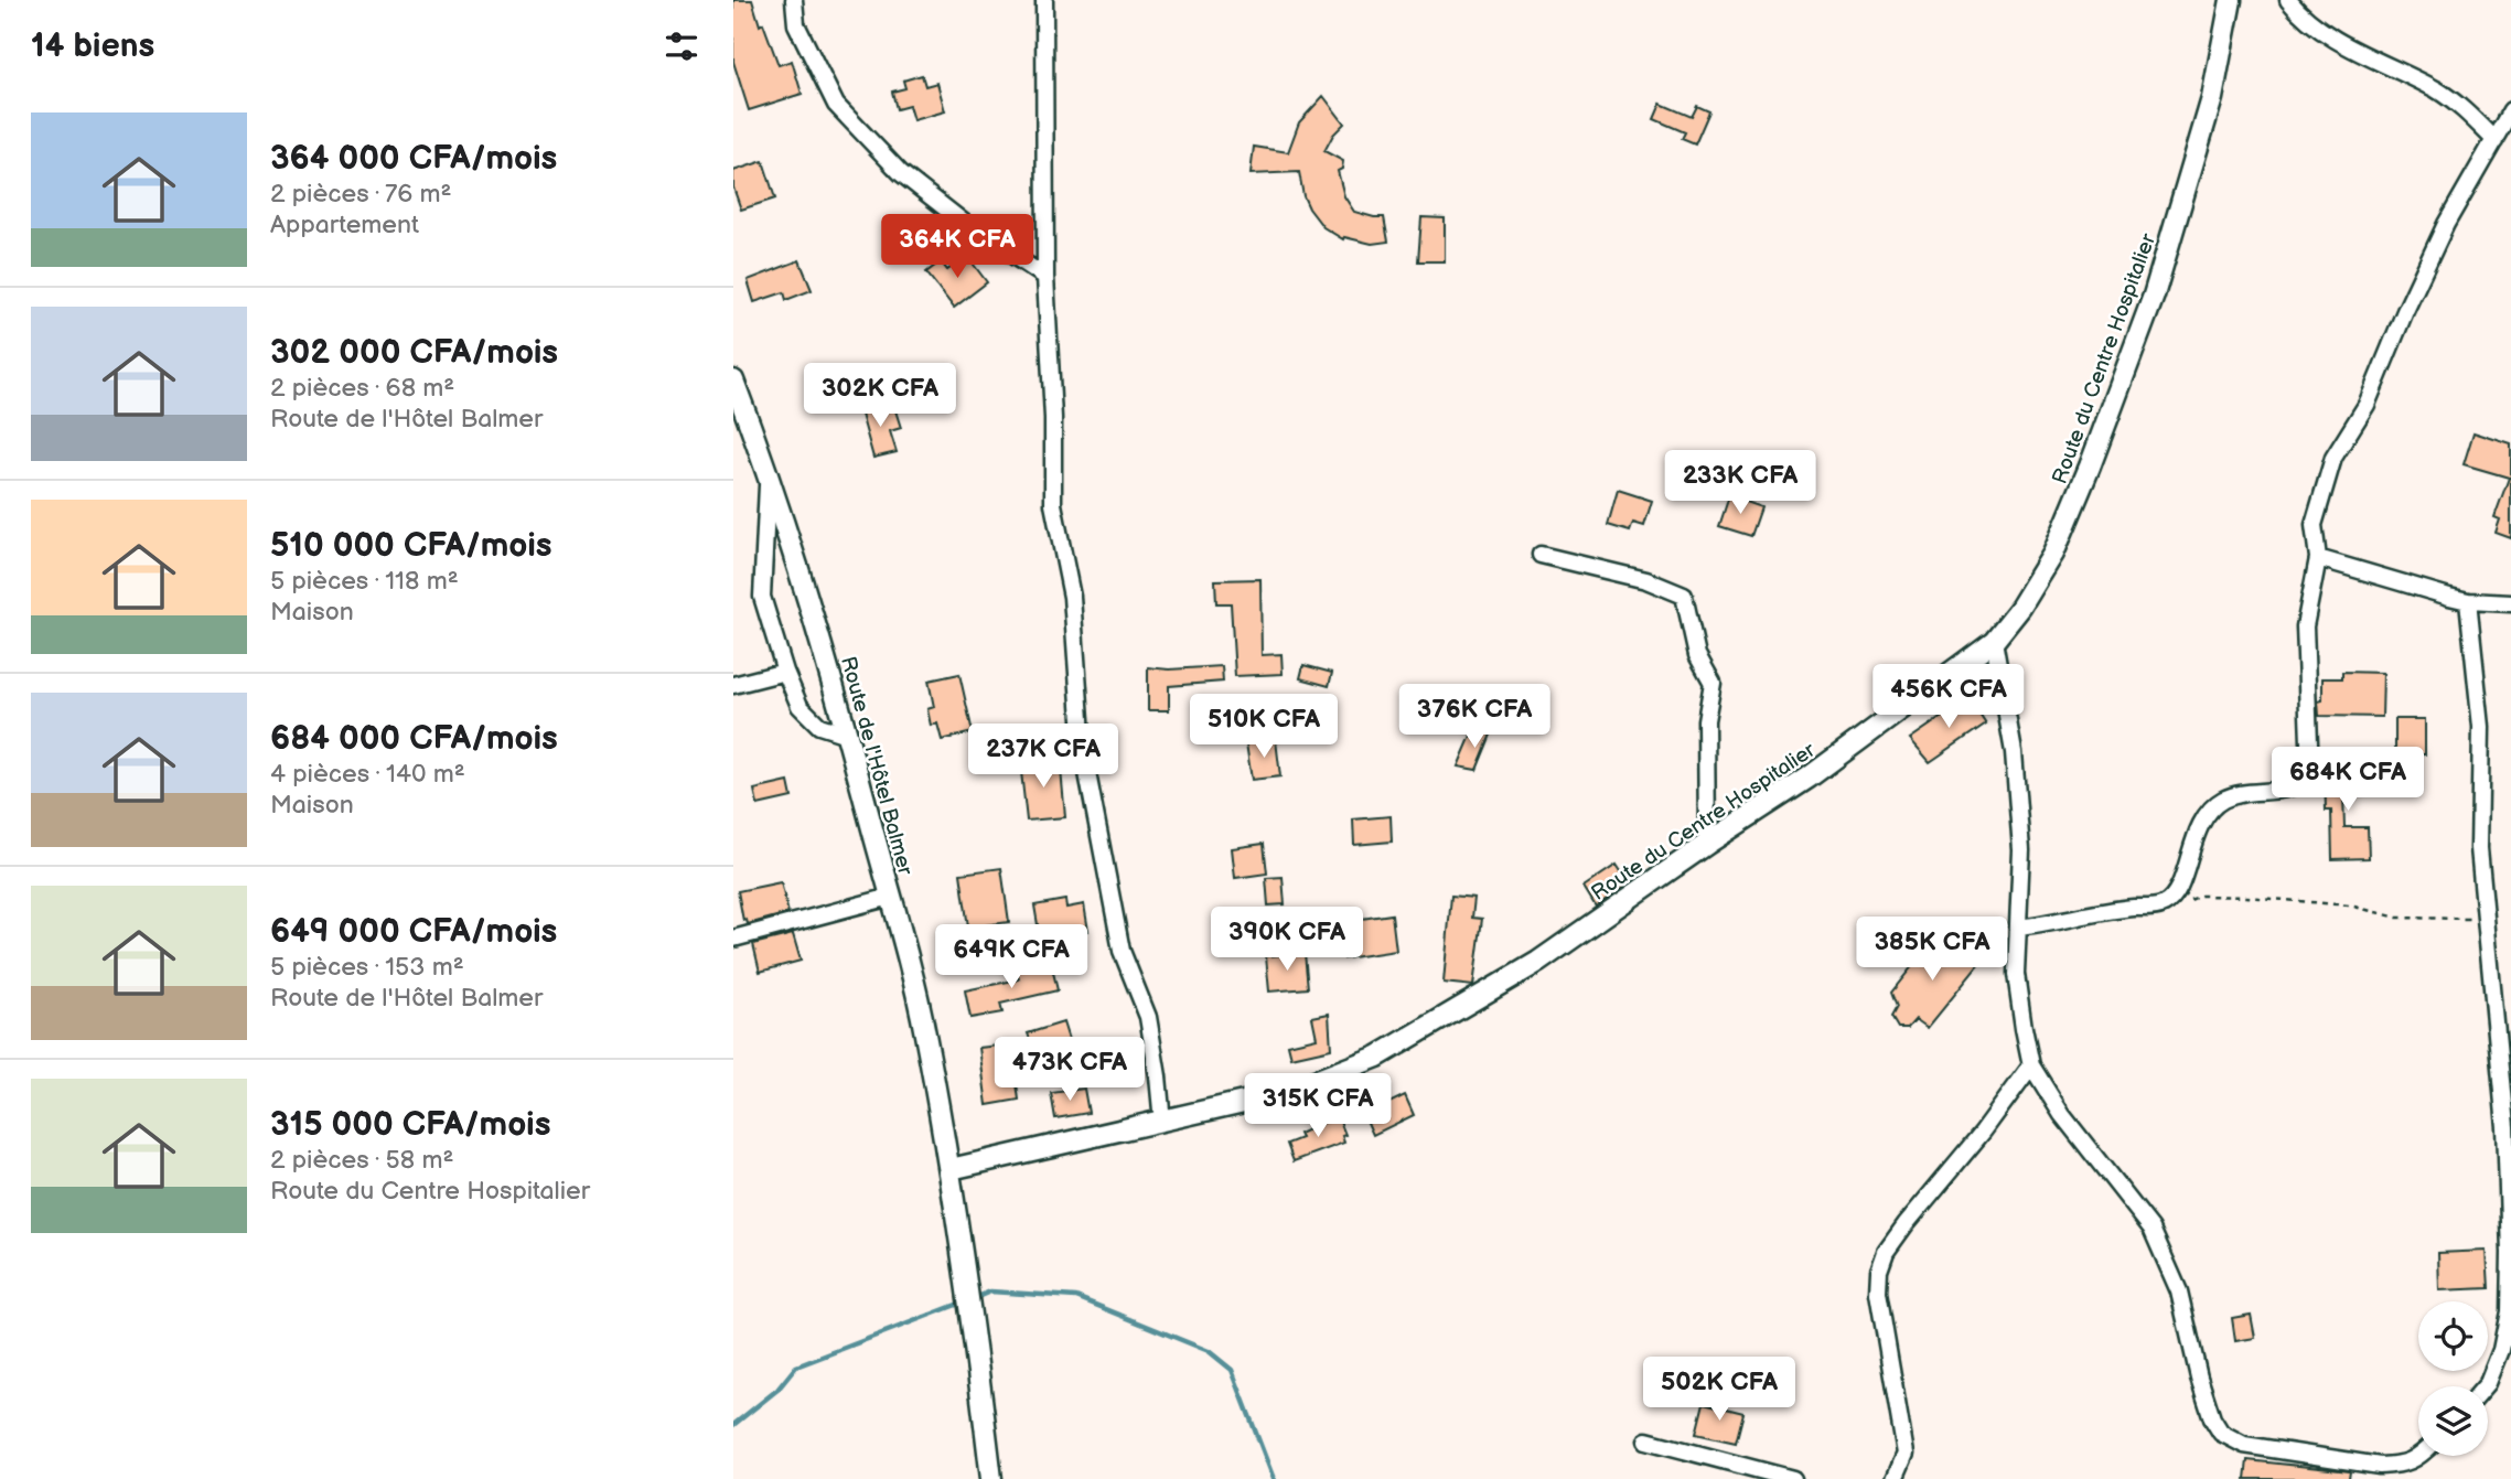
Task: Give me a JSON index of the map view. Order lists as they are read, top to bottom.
{
  "streets": {
    "street": ["Route du Centre Hospitalier", "Route de l'Hôtel Balmer"]
  },
  "crossings": [
    ["Route du Centre Hospitalier", "Route de l'Hôtel Balmer"]
  ],
  "page": {
    "heading": "14 biens",
    "list": [
      {
        "name": "364 000 CFA/mois",
        "note": "2 pièces · 76 m² · Appartement"
      },
      {
        "name": "302 000 CFA/mois",
        "note": "2 pièces · 68 m² · Route de l'Hôtel Balmer"
      },
      {
        "name": "510 000 CFA/mois",
        "note": "5 pièces · 118 m² · Maison"
      },
      {
        "name": "684 000 CFA/mois",
        "note": "4 pièces · 140 m² · Maison"
      },
      {
        "name": "649 000 CFA/mois",
        "note": "5 pièces · 153 m² · Route de l'Hôtel Balmer"
      },
      {
        "name": "315 000 CFA/mois",
        "note": "2 pièces · 58 m² · Route du Centre Hospitalier"
      }
    ],
    "price": [
      "364K CFA",
      "302K CFA",
      "233K CFA",
      "456K CFA",
      "376K CFA",
      "510K CFA",
      "237K CFA",
      "684K CFA",
      "390K CFA",
      "385K CFA",
      "649K CFA",
      "473K CFA",
      "315K CFA",
      "502K CFA"
    ]
  }
}
